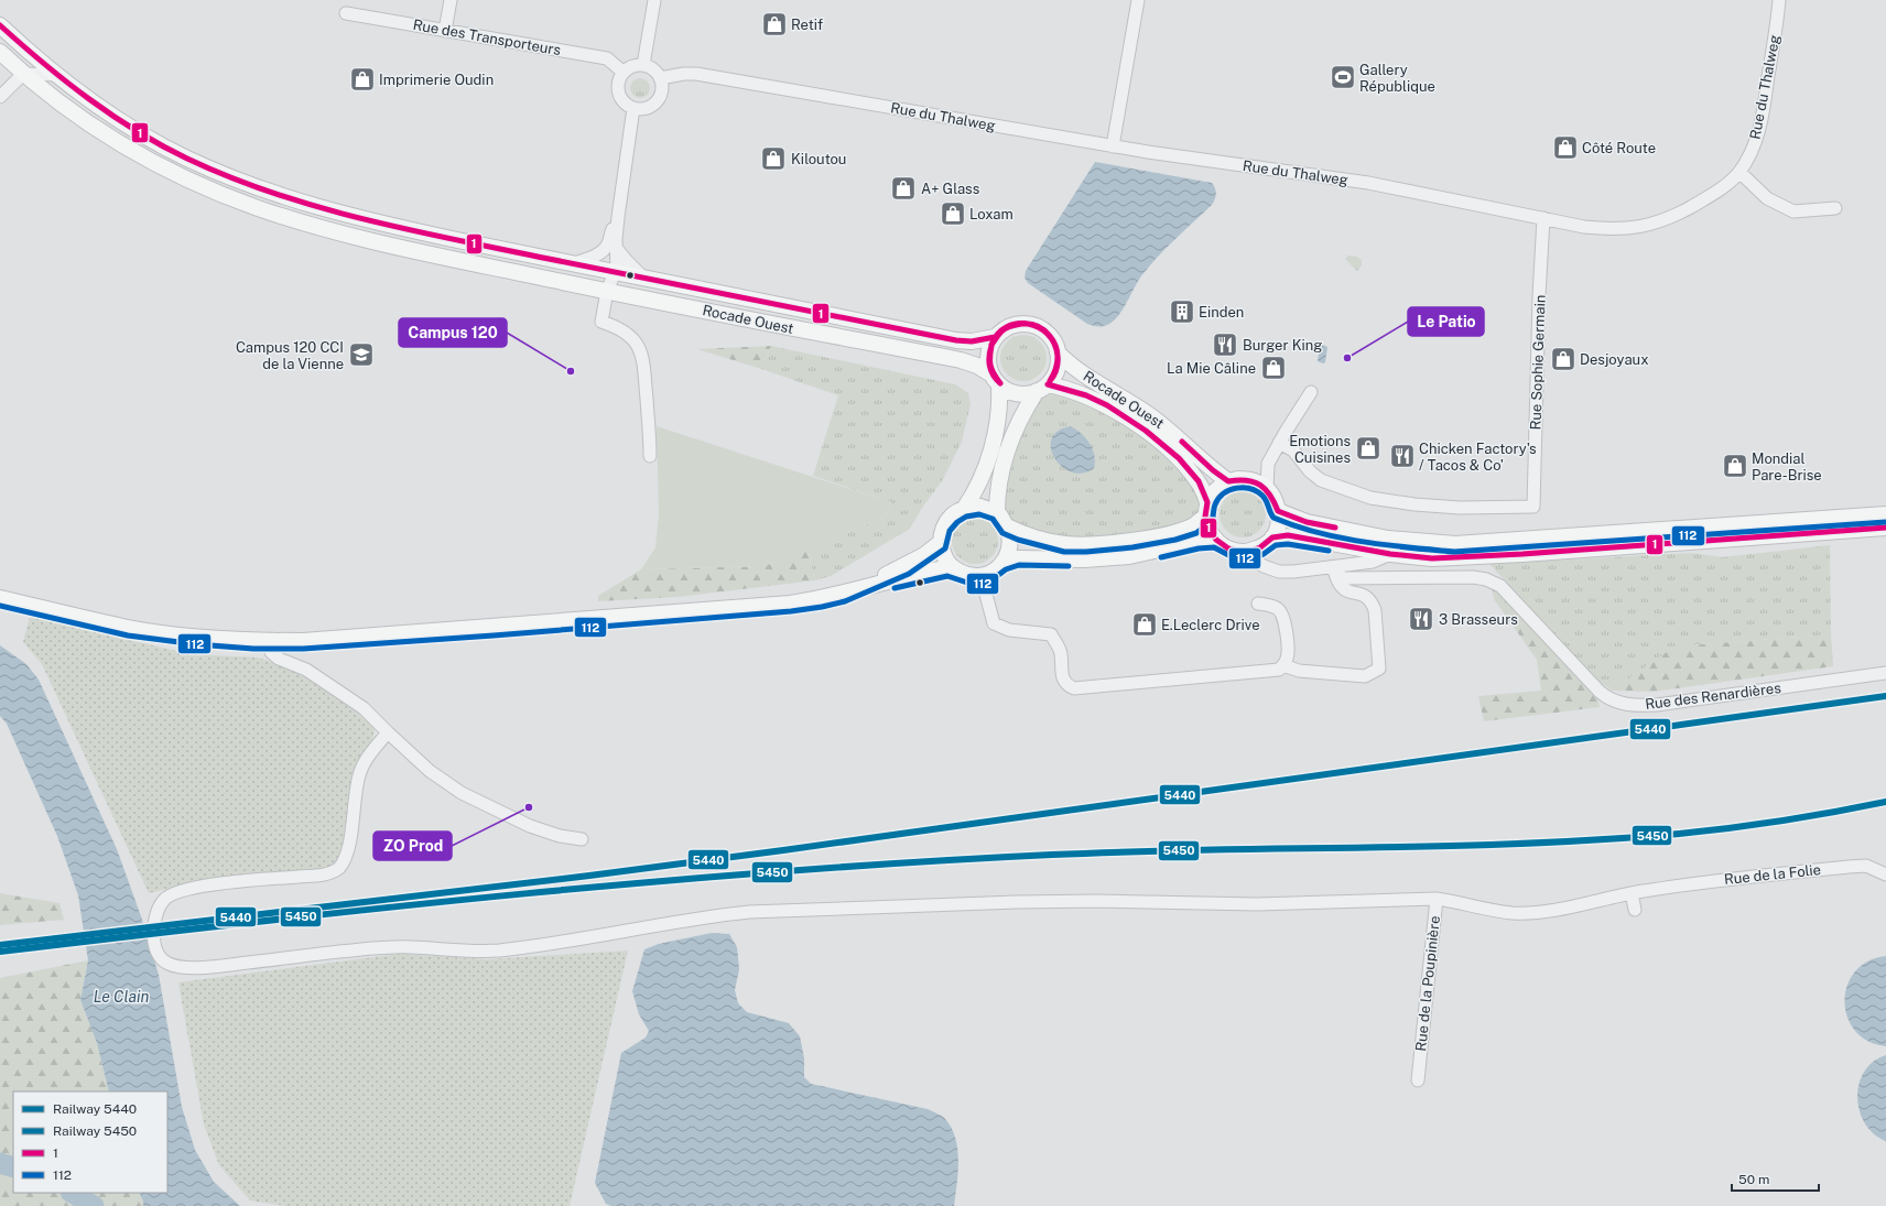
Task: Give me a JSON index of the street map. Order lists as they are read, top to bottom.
{
  "streets": {
    "main road": ["Rocade Ouest"],
    "street": [
      "Rue des Transporteurs",
      "Rue du Thalweg",
      "Rue Sophie Germain",
      "Rue des Renardières",
      "Rue de la Folie",
      "Rue de la Poupinière"
    ]
  },
  "crossings": [
    ["Rue des Transporteurs", "Rue du Thalweg"],
    ["Rue du Thalweg", "Rue Sophie Germain"],
    ["Rocade Ouest", "Rue des Renardières"],
    ["Rue de la Folie", "Rue de la Poupinière"]
  ],
  "water": ["Le Clain"],
  "places": {
    "shop": [
      "Retif",
      "Imprimerie Oudin",
      "Côté Route",
      "Kiloutou",
      "A+ Glass",
      "Loxam",
      "Desjoyaux",
      "La Mie Câline",
      "Emotions Cuisines",
      "Mondial Pare-Brise",
      "E.Leclerc Drive"
    ],
    "sports": ["Gallery République"],
    "building": ["Einden"],
    "restaurant": ["Burger King", "Chicken Factory's / Tacos & Co'", "3 Brasseurs"],
    "school or university": ["Campus 120 CCI de la Vienne"],
    "other": ["Le Patio", "Campus 120", "ZO Prod"]
  },
  "lines": [
    "transit line 1",
    "transit line 112",
    "rail line 5440",
    "rail line 5450"
  ],
  "legend": [
    "Railway 5440",
    "Railway 5450",
    "1",
    "112"
  ],
  "scale_bar": "50 m"
}
